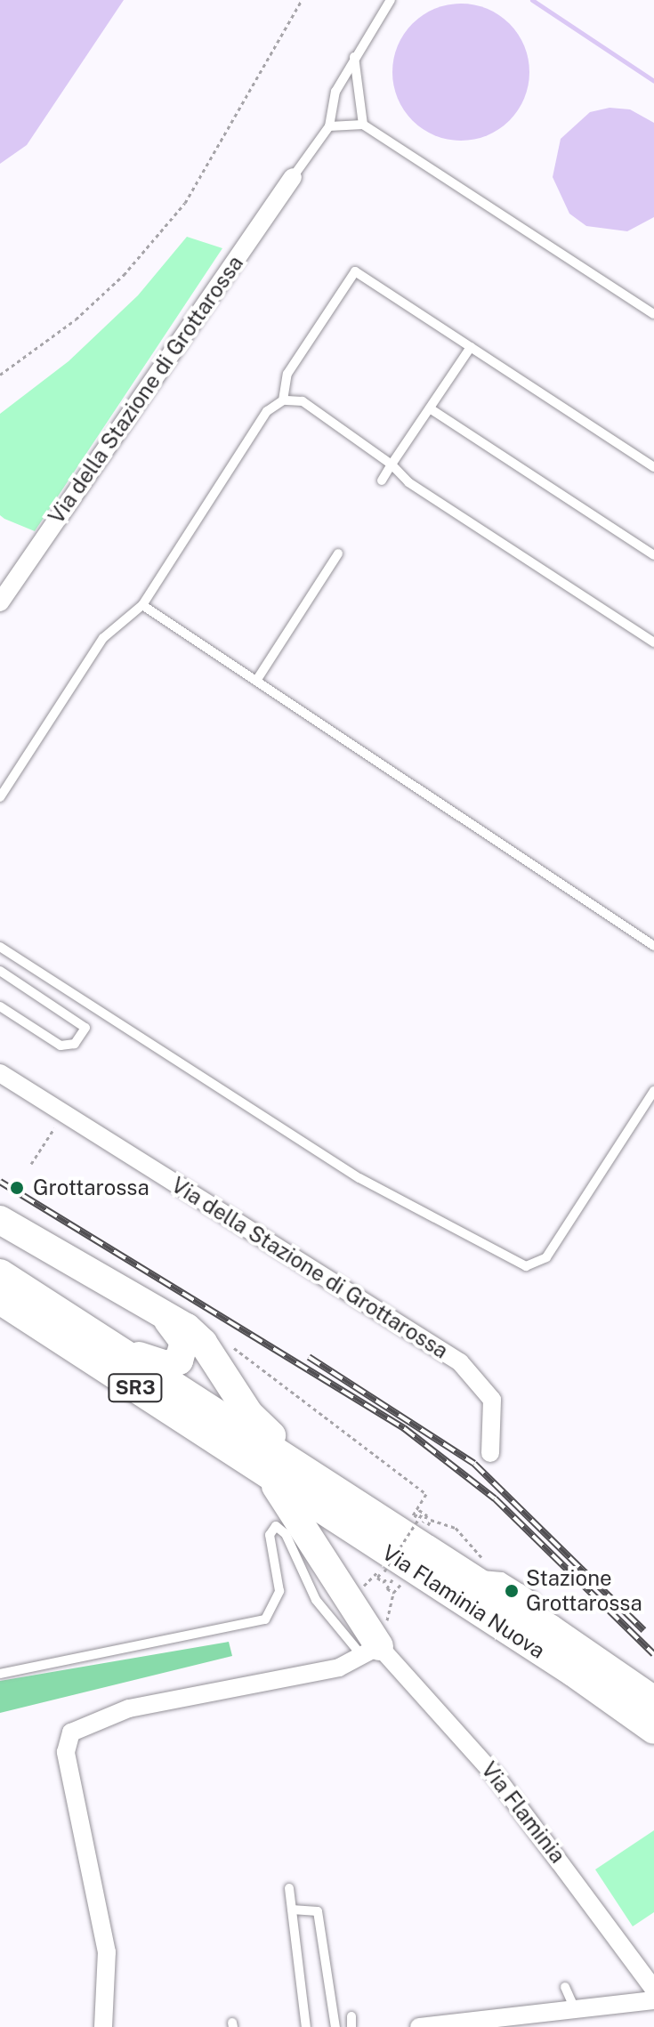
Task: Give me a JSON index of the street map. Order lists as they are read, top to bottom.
{
  "streets": {
    "highway": ["SR3", "Via Flaminia Nuova"],
    "street": ["Via della Stazione di Grottarossa", "Via Flaminia"]
  },
  "crossings": [
    ["SR3", "Via Flaminia Nuova"]
  ],
  "places": ["Grottarossa", "Stazione Grottarossa"]
}
